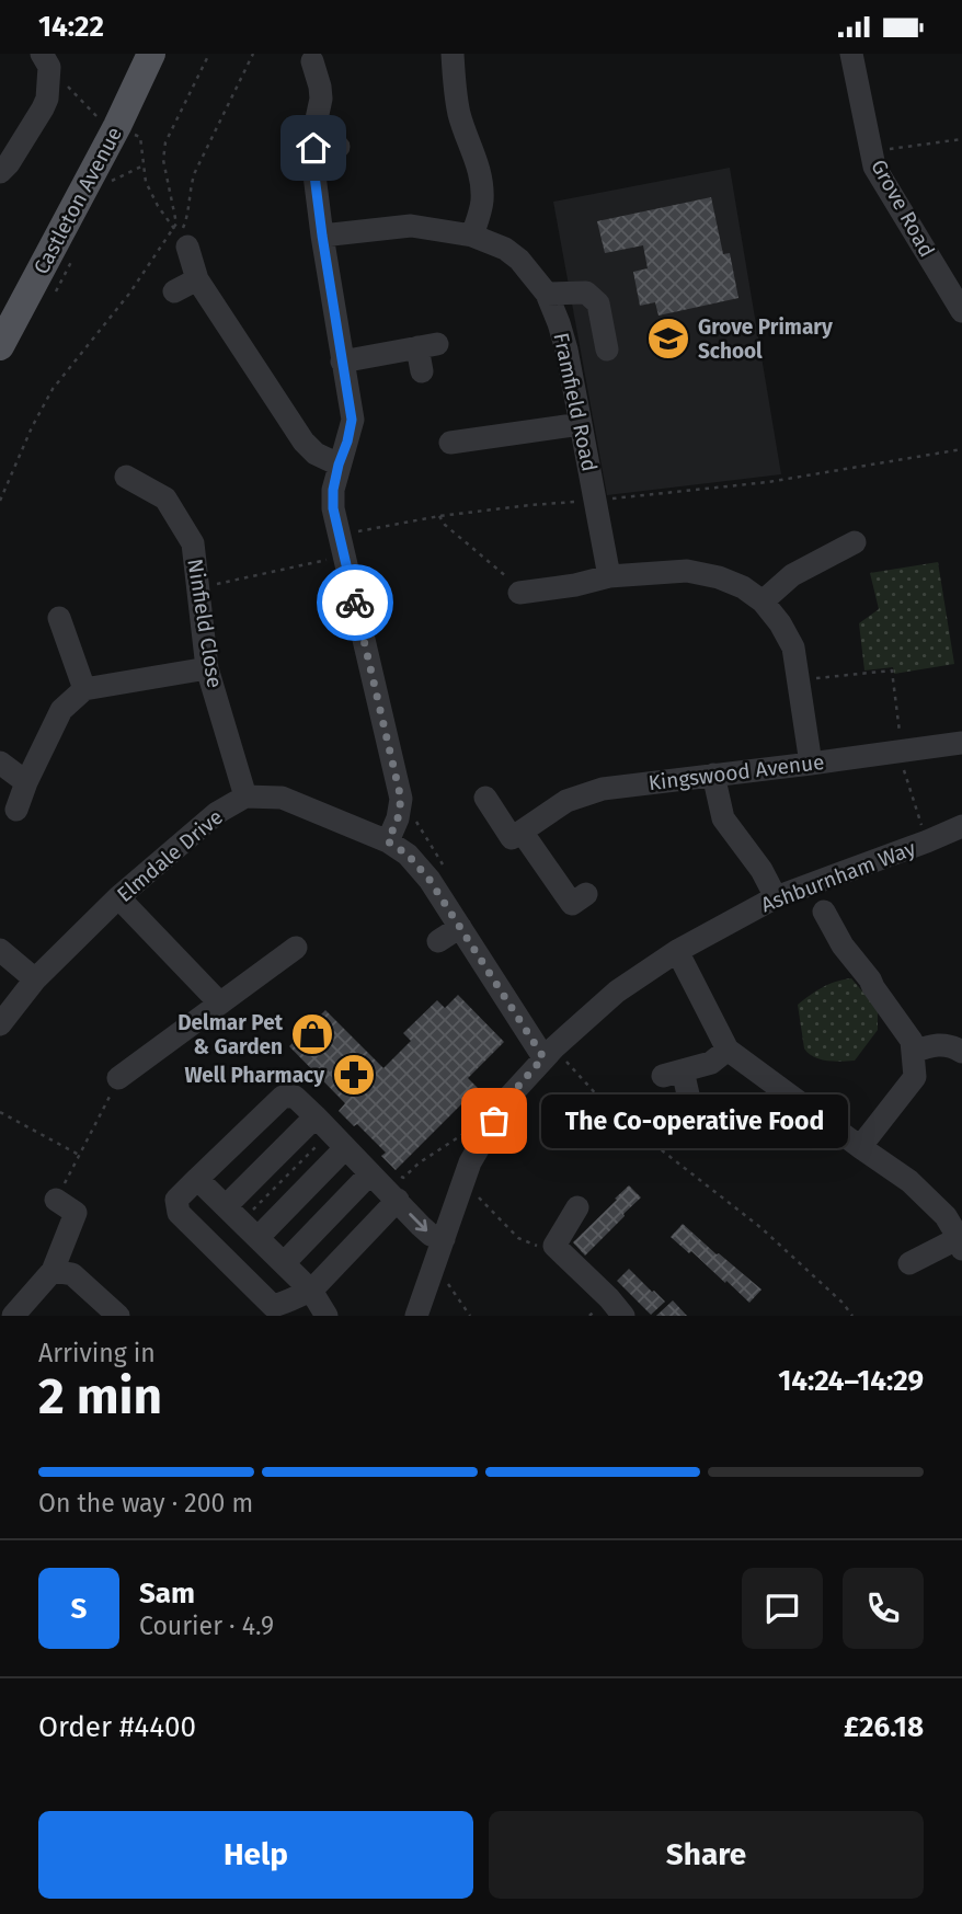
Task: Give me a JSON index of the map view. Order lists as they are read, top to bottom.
{
  "streets": {
    "main road": ["Castleton Avenue"],
    "street": [
      "Grove Road",
      "Framfield Road",
      "Ninfield Close",
      "Kingswood Avenue",
      "Elmdale Drive",
      "Ashburnham Way"
    ]
  },
  "crossings": [
    ["Ninfield Close", "Elmdale Drive"],
    ["Elmdale Drive", "Ashburnham Way"]
  ],
  "places": {
    "school or university": ["Grove Primary School"],
    "shop": ["Delmar Pet & Garden"],
    "pharmacy": ["Well Pharmacy"],
    "other": ["The Co-operative Food"]
  },
  "page": {
    "status": "14:22",
    "bubble": "The Co-operative Food",
    "heading": ["2 min", "Arriving in", "14:24–14:29"],
    "panel": [
      "Sam",
      "Courier · 4.9",
      "Order #4400",
      "£26.18"
    ],
    "bar": "On the way · 200 m",
    "round": "S",
    "buttons": ["Help", "Share"]
  }
}
